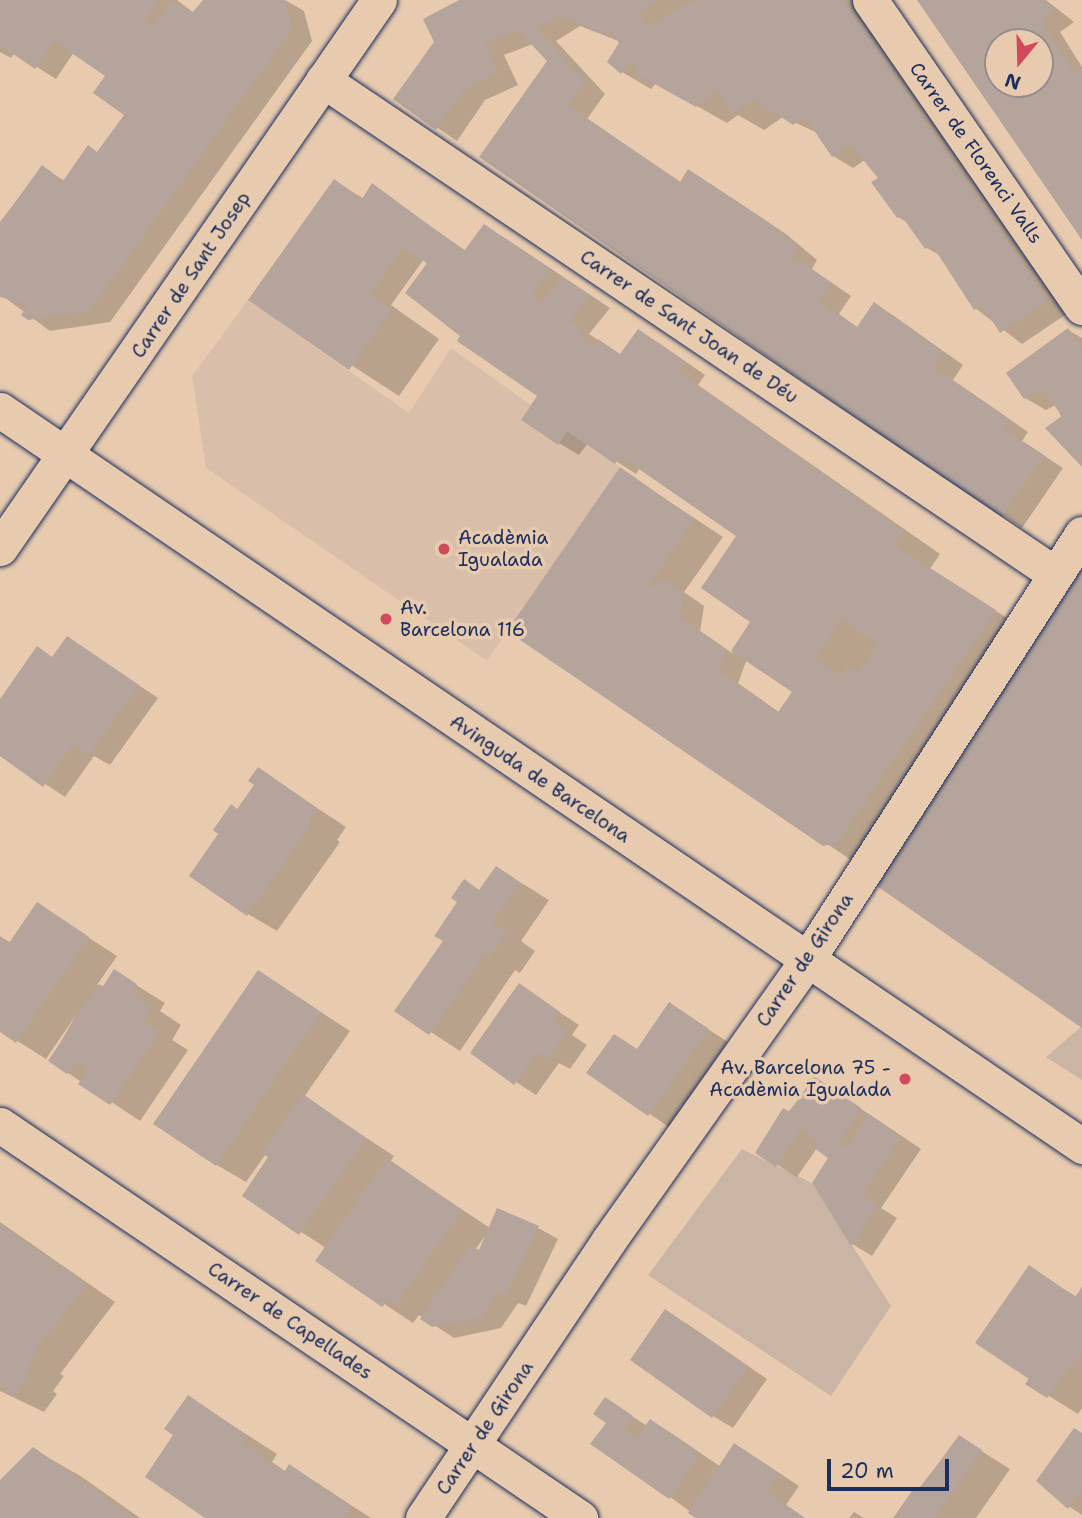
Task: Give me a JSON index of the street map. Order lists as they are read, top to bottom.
{
  "streets": {
    "street": [
      "Carrer de Florenci Valls",
      "Carrer de Sant Josep",
      "Carrer de Sant Joan de Déu",
      "Avinguda de Barcelona",
      "Carrer de Girona",
      "Carrer de Capellades"
    ]
  },
  "crossings": [
    ["Carrer de Sant Josep", "Carrer de Sant Joan de Déu"],
    ["Carrer de Sant Josep", "Avinguda de Barcelona"],
    ["Carrer de Sant Joan de Déu", "Carrer de Girona"],
    ["Avinguda de Barcelona", "Carrer de Girona"],
    ["Carrer de Girona", "Carrer de Capellades"]
  ],
  "places": ["Acadèmia Igualada", "Av. Barcelona 116", "Av. Barcelona 75 - Acadèmia Igualada"],
  "scale_bar": "20 m",
  "north": "bottom"
}
